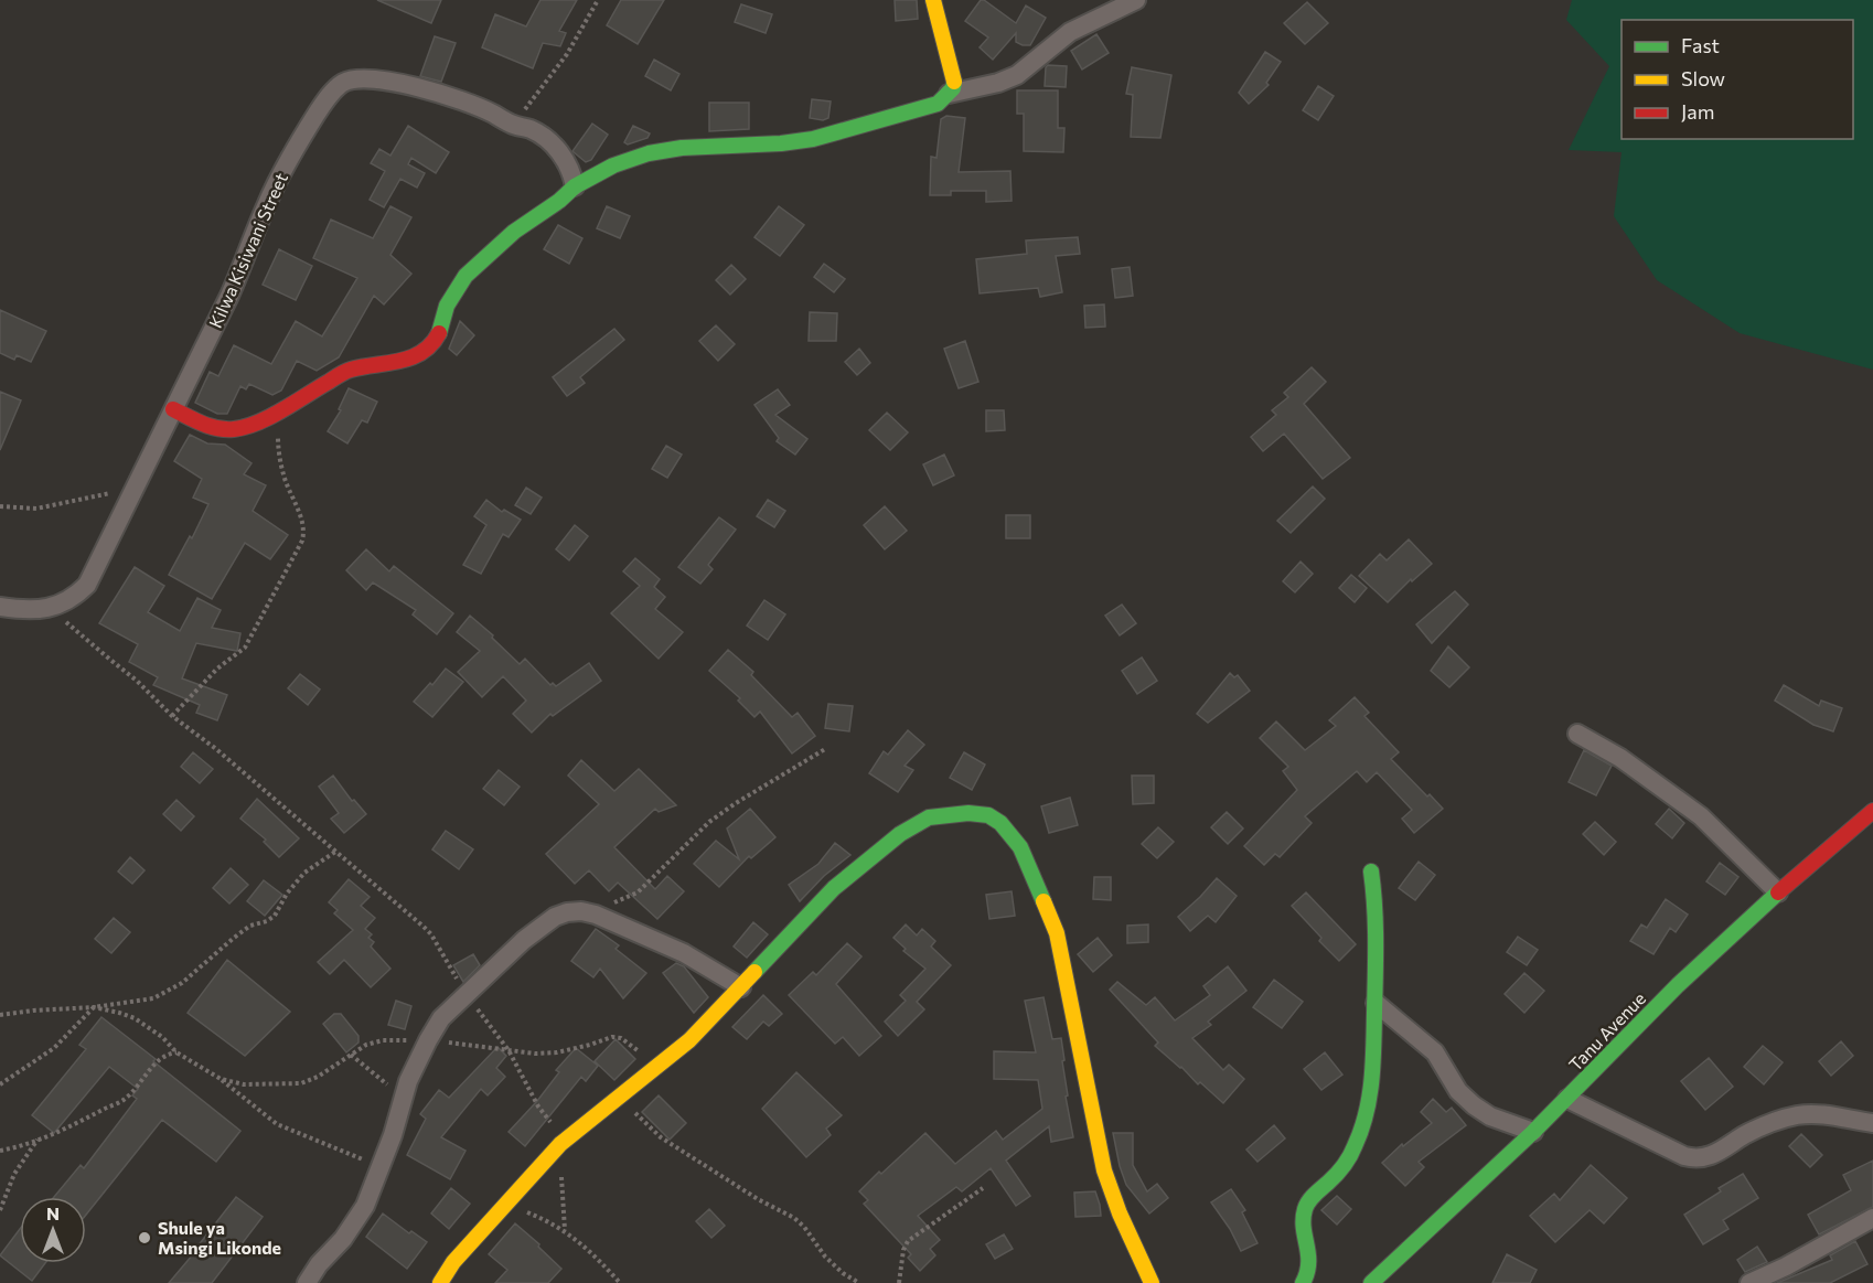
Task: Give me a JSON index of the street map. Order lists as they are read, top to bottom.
{
  "streets": {
    "street": ["Kilwa Kisiwani Street", "Tanu Avenue"]
  },
  "places": ["Shule ya Msingi Likonde"],
  "legend": ["Fast", "Slow", "Jam"],
  "north": "top"
}
